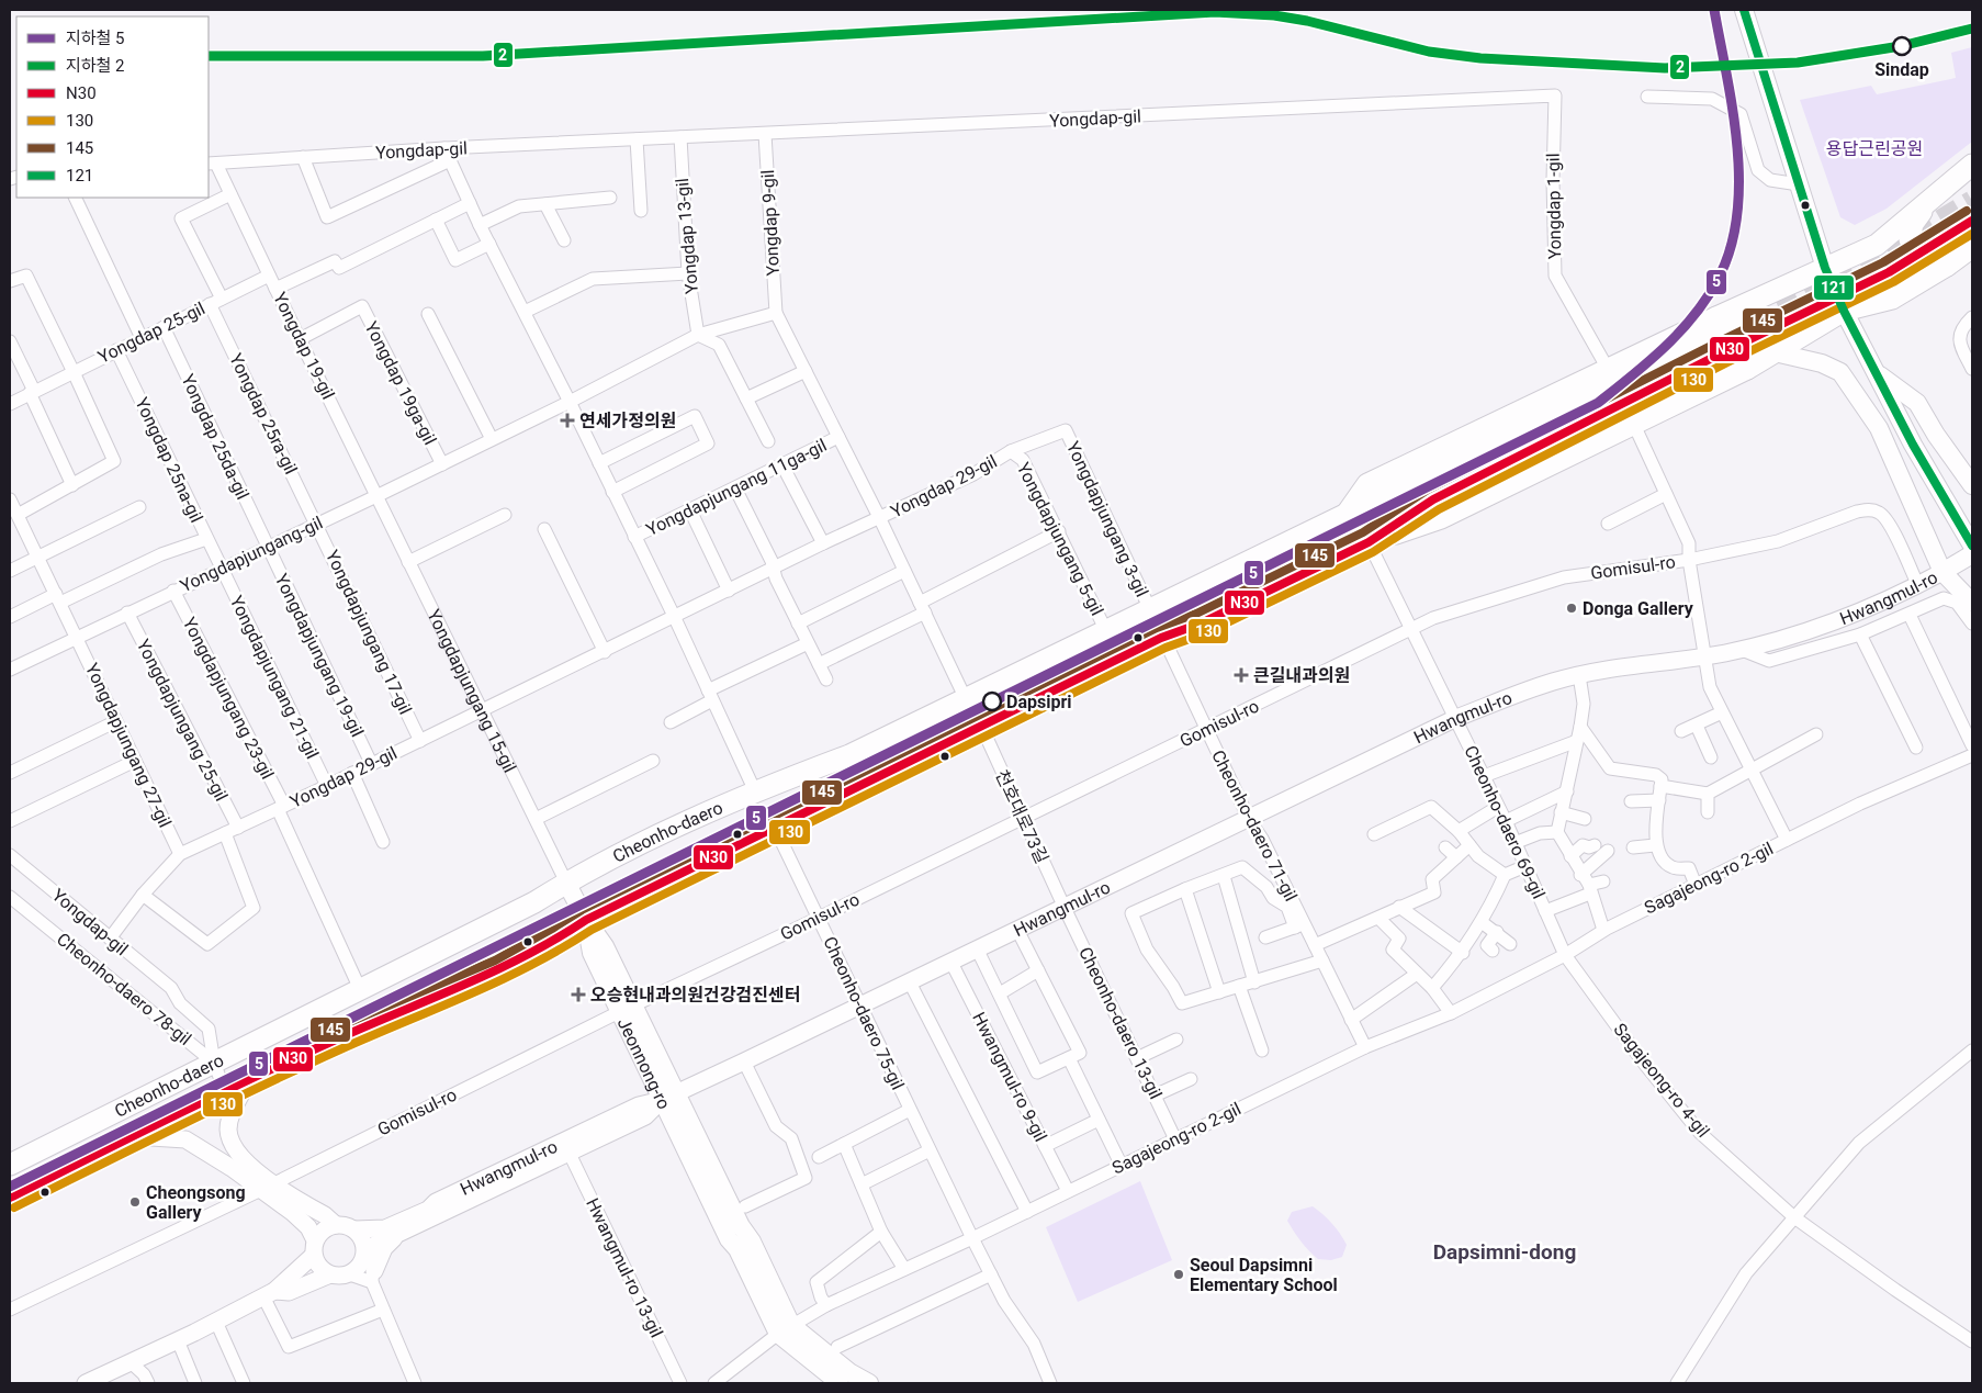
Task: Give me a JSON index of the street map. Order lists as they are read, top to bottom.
{
  "streets": {
    "main road": [
      "Hwangmul-ro",
      "Yongdapjungang 15-gil",
      "Cheonho-daero",
      "Jeonnong-ro"
    ],
    "street": [
      "Yongdap-gil",
      "Yongdap 1-gil",
      "Yongdap 9-gil",
      "Yongdap 13-gil",
      "Yongdap 25-gil",
      "Yongdap 19-gil",
      "Yongdap 19ga-gil",
      "Yongdap 25ra-gil",
      "Yongdap 25da-gil",
      "Yongdap 25na-gil",
      "Yongdap 29-gil",
      "Yongdapjungang 11ga-gil",
      "Yongdapjungang 3-gil",
      "Yongdapjungang 5-gil",
      "Yongdapjungang-gil",
      "Gomisul-ro",
      "Yongdapjungang 17-gil",
      "Yongdapjungang 19-gil",
      "Yongdapjungang 21-gil",
      "Yongdapjungang 23-gil",
      "Yongdapjungang 25-gil",
      "Yongdapjungang 27-gil",
      "천호대로73길",
      "Cheonho-daero 69-gil",
      "Cheonho-daero 71-gil",
      "Sagajeong-ro 2-gil",
      "Cheonho-daero 78-gil",
      "Cheonho-daero 75-gil",
      "Cheonho-daero 13-gil",
      "Hwangmul-ro 9-gil",
      "Sagajeong-ro 4-gil",
      "Hwangmul-ro 13-gil"
    ]
  },
  "crossings": [
    ["Yongdap-gil", "Yongdap 1-gil"],
    ["Yongdap-gil", "Yongdap 9-gil"],
    ["Yongdap-gil", "Yongdap 13-gil"],
    ["Yongdap-gil", "Yongdap 19-gil"],
    ["Yongdap-gil", "Yongdap 29-gil"],
    ["Yongdap-gil", "Cheonho-daero"],
    ["Yongdap-gil", "Cheonho-daero 78-gil"],
    ["Yongdap 9-gil", "Yongdapjungang-gil"],
    ["Yongdap 13-gil", "Yongdapjungang-gil"],
    ["Yongdap 25-gil", "Yongdap 19-gil"],
    ["Yongdap 25-gil", "Yongdap 25ra-gil"],
    ["Yongdap 25-gil", "Yongdap 25da-gil"],
    ["Yongdap 25-gil", "Yongdap 25na-gil"],
    ["Yongdap 19-gil", "Yongdap 19ga-gil"],
    ["Yongdap 19-gil", "Yongdapjungang-gil"],
    ["Yongdap 19-gil", "Yongdapjungang 15-gil"],
    ["Yongdap 19ga-gil", "Yongdapjungang-gil"],
    ["Yongdap 25ra-gil", "Yongdapjungang-gil"],
    ["Yongdap 25ra-gil", "Yongdapjungang 17-gil"],
    ["Yongdap 25da-gil", "Yongdapjungang-gil"],
    ["Yongdap 25da-gil", "Yongdapjungang 19-gil"],
    ["Yongdap 25na-gil", "Yongdapjungang-gil"],
    ["Yongdap 25na-gil", "Yongdapjungang 21-gil"],
    ["Yongdap 29-gil", "Yongdapjungang 3-gil"],
    ["Yongdap 29-gil", "Yongdapjungang 5-gil"],
    ["Yongdap 29-gil", "Yongdapjungang 17-gil"],
    ["Yongdap 29-gil", "Yongdapjungang 19-gil"],
    ["Yongdap 29-gil", "Yongdapjungang 21-gil"],
    ["Yongdap 29-gil", "Yongdapjungang 15-gil"],
    ["Yongdap 29-gil", "Yongdapjungang 23-gil"],
    ["Yongdap 29-gil", "Yongdapjungang 25-gil"],
    ["Yongdap 29-gil", "Yongdapjungang 27-gil"],
    ["Yongdapjungang 3-gil", "Cheonho-daero 71-gil"],
    ["Yongdapjungang 3-gil", "Cheonho-daero"],
    ["Yongdapjungang 5-gil", "Cheonho-daero"],
    ["Yongdapjungang-gil", "Yongdapjungang 17-gil"],
    ["Yongdapjungang-gil", "Yongdapjungang 19-gil"],
    ["Yongdapjungang-gil", "Yongdapjungang 21-gil"],
    ["Yongdapjungang-gil", "Yongdapjungang 15-gil"],
    ["Yongdapjungang-gil", "Yongdapjungang 23-gil"],
    ["Yongdapjungang-gil", "Yongdapjungang 25-gil"],
    ["Yongdapjungang-gil", "Yongdapjungang 27-gil"],
    ["Gomisul-ro", "Hwangmul-ro"],
    ["Gomisul-ro", "천호대로73길"],
    ["Gomisul-ro", "Cheonho-daero 69-gil"],
    ["Gomisul-ro", "Cheonho-daero 71-gil"],
    ["Gomisul-ro", "Cheonho-daero 75-gil"],
    ["Gomisul-ro", "Jeonnong-ro"],
    ["Hwangmul-ro", "천호대로73길"],
    ["Hwangmul-ro", "Cheonho-daero 69-gil"],
    ["Hwangmul-ro", "Cheonho-daero 71-gil"],
    ["Hwangmul-ro", "Cheonho-daero 75-gil"],
    ["Hwangmul-ro", "Cheonho-daero 13-gil"],
    ["Hwangmul-ro", "Jeonnong-ro"],
    ["Hwangmul-ro", "Hwangmul-ro 9-gil"],
    ["Hwangmul-ro", "Hwangmul-ro 13-gil"],
    ["Yongdapjungang 15-gil", "Cheonho-daero"],
    ["Yongdapjungang 15-gil", "Jeonnong-ro"],
    ["Yongdapjungang 23-gil", "Cheonho-daero"],
    ["천호대로73길", "Cheonho-daero"],
    ["천호대로73길", "Cheonho-daero 13-gil"],
    ["Cheonho-daero 69-gil", "Cheonho-daero"],
    ["Cheonho-daero 69-gil", "Sagajeong-ro 2-gil"],
    ["Cheonho-daero 69-gil", "Sagajeong-ro 4-gil"],
    ["Cheonho-daero 71-gil", "Cheonho-daero"],
    ["Cheonho-daero 71-gil", "Sagajeong-ro 2-gil"],
    ["Cheonho-daero", "Cheonho-daero 78-gil"],
    ["Cheonho-daero", "Cheonho-daero 75-gil"],
    ["Cheonho-daero", "Jeonnong-ro"],
    ["Sagajeong-ro 2-gil", "Cheonho-daero 75-gil"],
    ["Sagajeong-ro 2-gil", "Cheonho-daero 13-gil"],
    ["Sagajeong-ro 2-gil", "Jeonnong-ro"],
    ["Sagajeong-ro 2-gil", "Hwangmul-ro 9-gil"],
    ["Sagajeong-ro 2-gil", "Sagajeong-ro 4-gil"]
  ],
  "districts": ["Dapsimni-dong"],
  "parks": ["용답근린공원"],
  "places": {
    "other": [
      "Sindap",
      "Donga Gallery",
      "Dapsipri",
      "Cheongsong Gallery",
      "Seoul Dapsimni Elementary School"
    ],
    "health": ["연세가정의원", "큰길내과의원", "오승현내과의원건강검진센터"]
  },
  "lines": [
    "metro line 5",
    "transit line 121",
    "metro line 2",
    "transit line 145",
    "transit line N30",
    "transit line 130"
  ],
  "legend": [
    "지하철 5",
    "지하철 2",
    "N30",
    "130",
    "145",
    "121"
  ]
}
